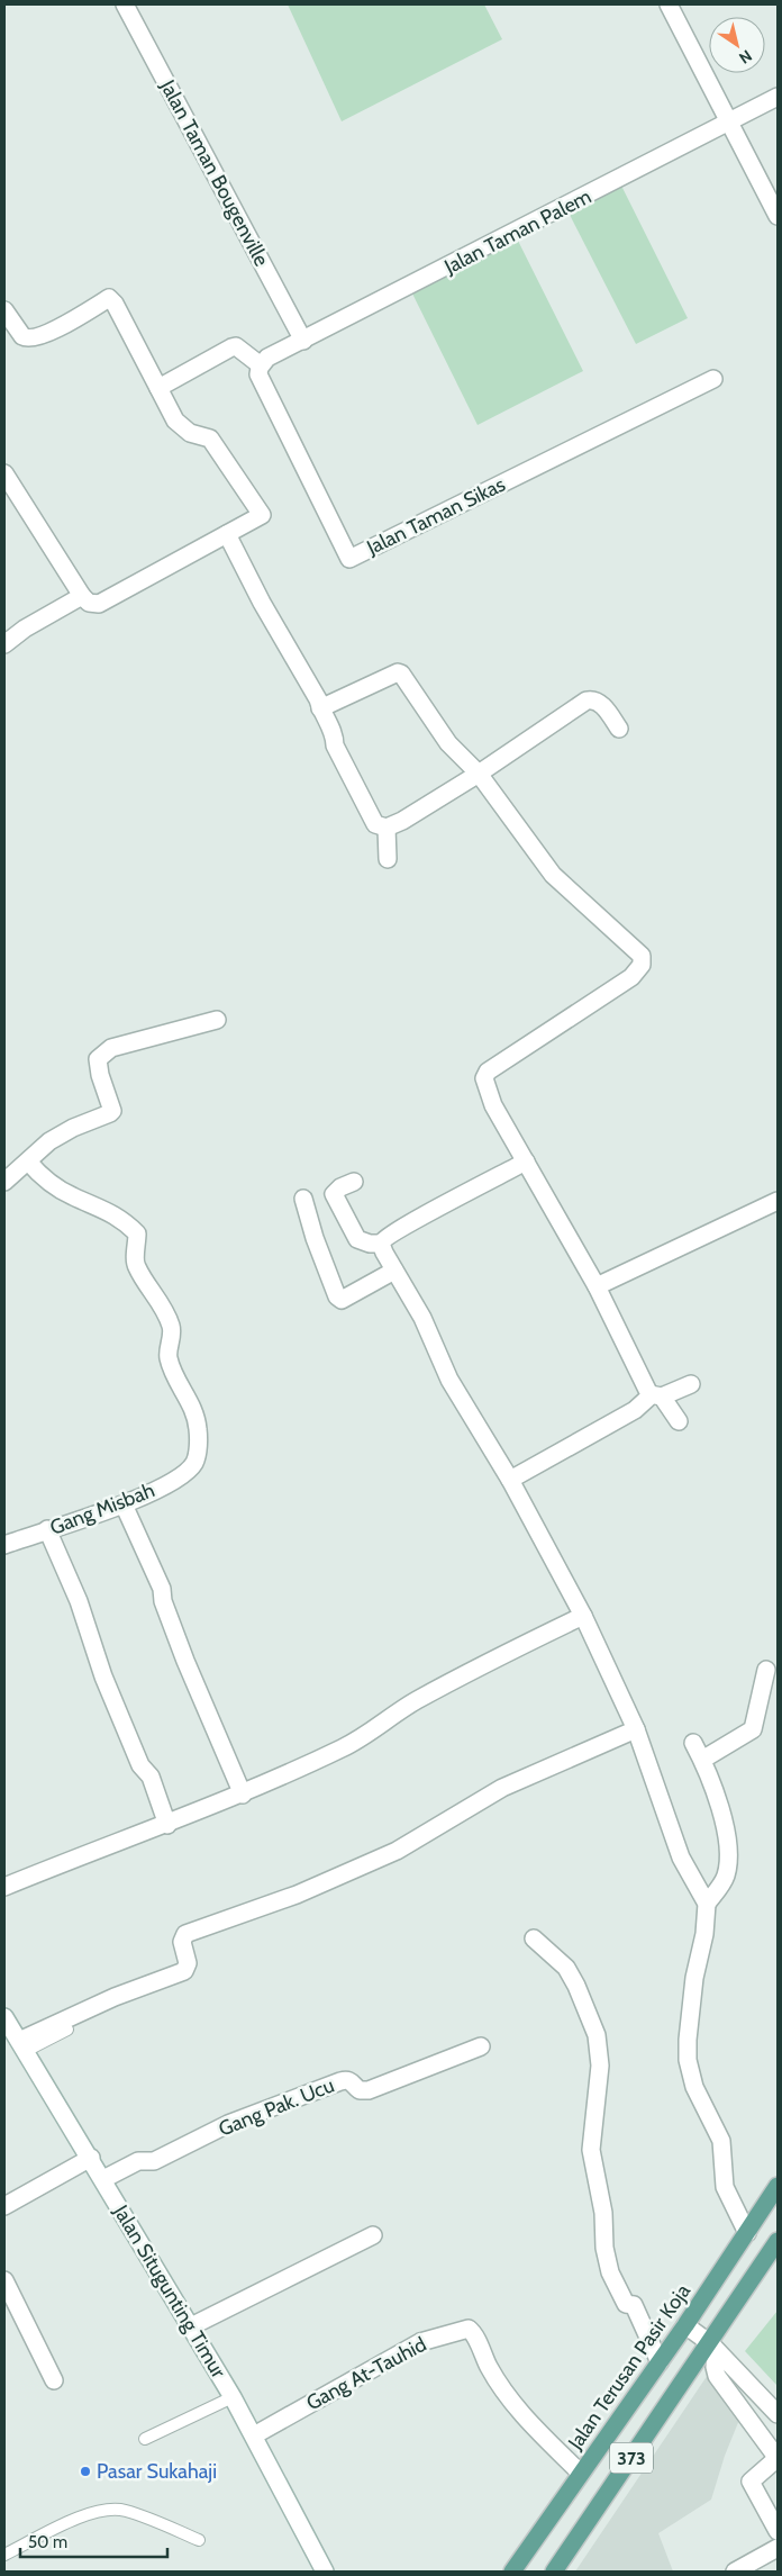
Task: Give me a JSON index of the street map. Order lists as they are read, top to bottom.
{
  "streets": {
    "main road": ["Jalan Terusan Pasir Koja", "373"],
    "street": [
      "Jalan Taman Bougenville",
      "Jalan Taman Palem",
      "Jalan Taman Sikas",
      "Gang Misbah",
      "Gang Pak. Ucu",
      "Jalan Situgunting Timur",
      "Gang At-Tauhid"
    ]
  },
  "crossings": [
    ["Jalan Taman Bougenville", "Jalan Taman Palem"],
    ["Jalan Taman Palem", "Jalan Taman Sikas"],
    ["Gang Pak. Ucu", "Jalan Situgunting Timur"],
    ["Jalan Situgunting Timur", "Gang At-Tauhid"],
    ["Jalan Terusan Pasir Koja", "Gang At-Tauhid"]
  ],
  "places": ["Pasar Sukahaji"],
  "scale_bar": "50 m",
  "north": "bottom right"
}
